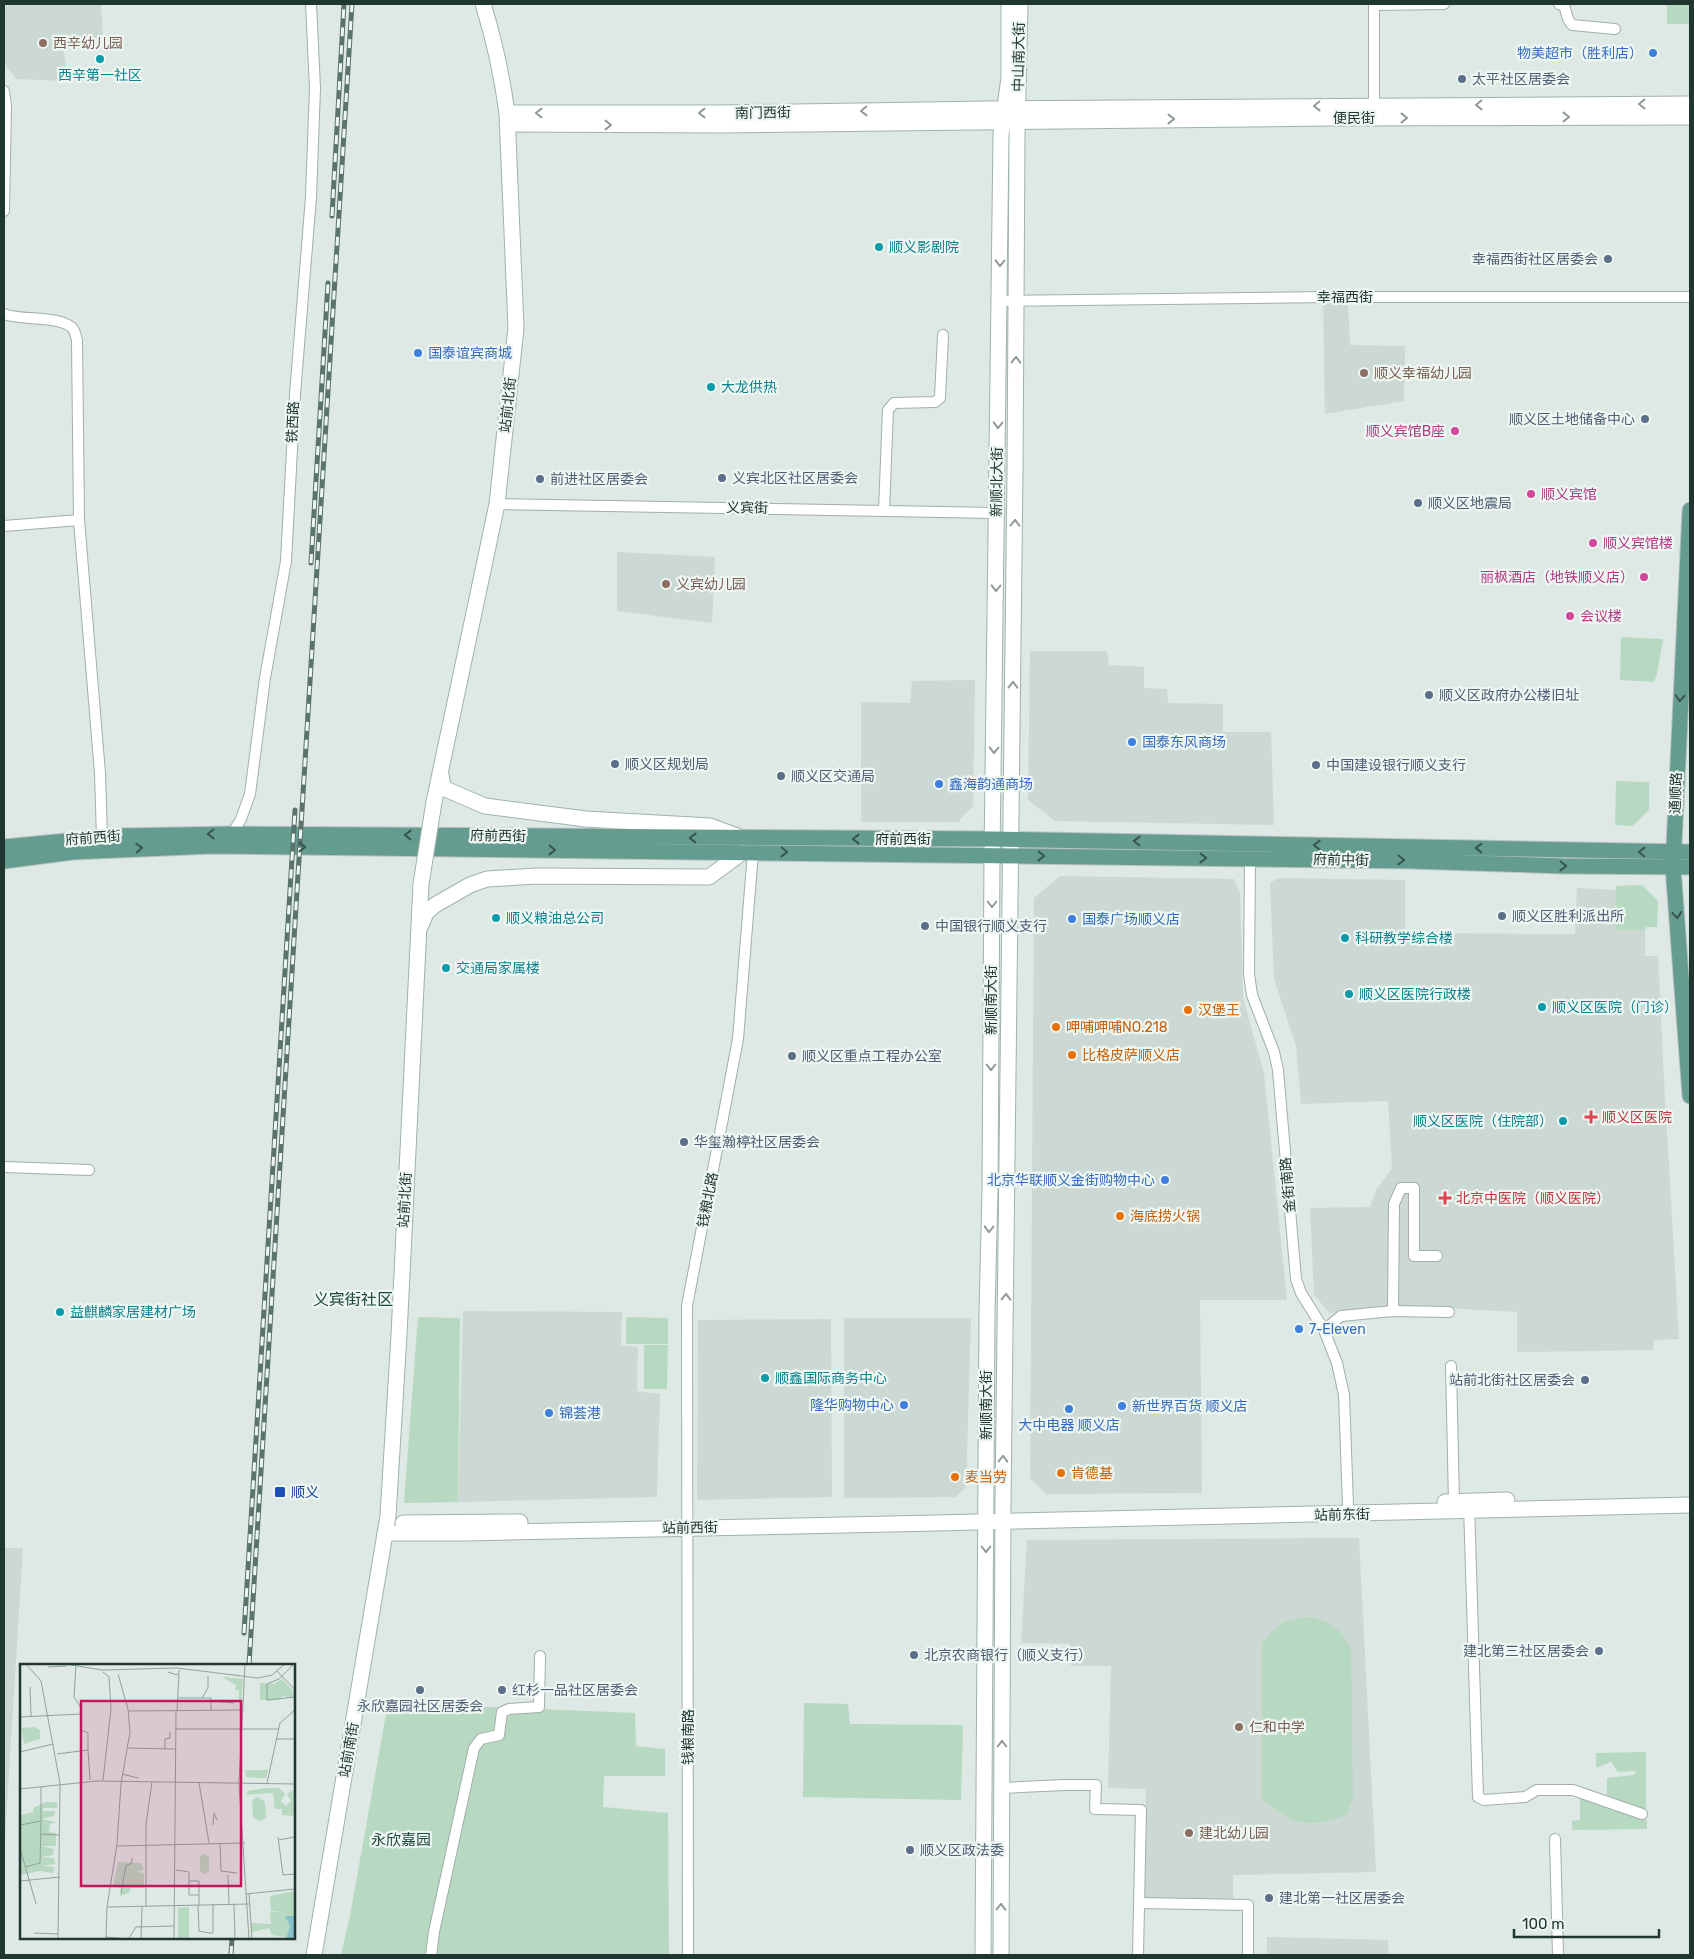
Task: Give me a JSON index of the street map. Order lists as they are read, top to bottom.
{
  "streets": {
    "main road": [
      "中山南大街",
      "南门西街",
      "便民街",
      "站前北街",
      "新顺北大街",
      "通顺路",
      "府前西街",
      "府前中街",
      "新顺南大街",
      "站前东街",
      "站前西街",
      "站前南街"
    ],
    "street": [
      "幸福西街",
      "铁西路",
      "义宾街",
      "金街南路",
      "钱粮北路",
      "钱粮南路"
    ]
  },
  "crossings": [
    ["中山南大街", "南门西街"],
    ["中山南大街", "便民街"],
    ["中山南大街", "新顺北大街"],
    ["南门西街", "便民街"],
    ["南门西街", "站前北街"],
    ["南门西街", "新顺北大街"],
    ["便民街", "新顺北大街"],
    ["幸福西街", "新顺北大街"],
    ["站前北街", "义宾街"],
    ["站前北街", "站前西街"],
    ["站前北街", "站前南街"],
    ["铁西路", "府前西街"],
    ["新顺北大街", "义宾街"],
    ["新顺北大街", "府前西街"],
    ["新顺北大街", "府前中街"],
    ["新顺北大街", "新顺南大街"],
    ["通顺路", "府前中街"],
    ["府前西街", "府前中街"],
    ["府前西街", "新顺南大街"],
    ["府前西街", "钱粮北路"],
    ["府前中街", "新顺南大街"],
    ["府前中街", "金街南路"],
    ["新顺南大街", "站前东街"],
    ["新顺南大街", "站前西街"],
    ["金街南路", "站前东街"],
    ["钱粮北路", "站前西街"],
    ["钱粮北路", "钱粮南路"],
    ["站前东街", "站前西街"],
    ["站前西街", "钱粮南路"],
    ["站前西街", "站前南街"]
  ],
  "one_way": ["通顺路"],
  "districts": ["义宾街社区", "永欣嘉园"],
  "places": {
    "other": [
      "西辛幼儿园",
      "物美超市（胜利店）",
      "西辛第一社区",
      "太平社区居委会",
      "顺义影剧院",
      "幸福西街社区居委会",
      "国泰谊宾商城",
      "顺义幸福幼儿园",
      "大龙供热",
      "顺义区土地储备中心",
      "顺义宾馆B座",
      "义宾北区社区居委会",
      "前进社区居委会",
      "顺义宾馆",
      "顺义区地震局",
      "顺义宾馆楼",
      "丽枫酒店（地铁顺义店）",
      "义宾幼儿园",
      "会议楼",
      "顺义区政府办公楼旧址",
      "国泰东风商场",
      "顺义区规划局",
      "中国建设银行顺义支行",
      "顺义区交通局",
      "鑫海韵通商场",
      "顺义区胜利派出所",
      "顺义粮油总公司",
      "国泰广场顺义店",
      "中国银行顺义支行",
      "科研教学综合楼",
      "交通局家属楼",
      "顺义区医院行政楼",
      "顺义区医院（门诊）",
      "汉堡王",
      "呷哺呷哺NO.218",
      "比格皮萨顺义店",
      "顺义区重点工程办公室",
      "顺义区医院（住院部）",
      "华玺瀚楟社区居委会",
      "北京华联顺义金街购物中心",
      "海底捞火锅",
      "益麒麟家居建材广场",
      "7-Eleven",
      "顺鑫国际商务中心",
      "站前北街社区居委会",
      "隆华购物中心",
      "新世界百货 顺义店",
      "大中电器 顺义店",
      "锦荟港",
      "肯德基",
      "麦当劳",
      "建北第三社区居委会",
      "北京农商银行（顺义支行）",
      "永欣嘉园社区居委会",
      "红杉一品社区居委会",
      "仁和中学",
      "建北幼儿园",
      "顺义区政法委",
      "建北第一社区居委会"
    ],
    "health": ["顺义区医院", "北京中医院（顺义医院）"],
    "transit": ["顺义"]
  },
  "scale_bar": "100 m"
}
